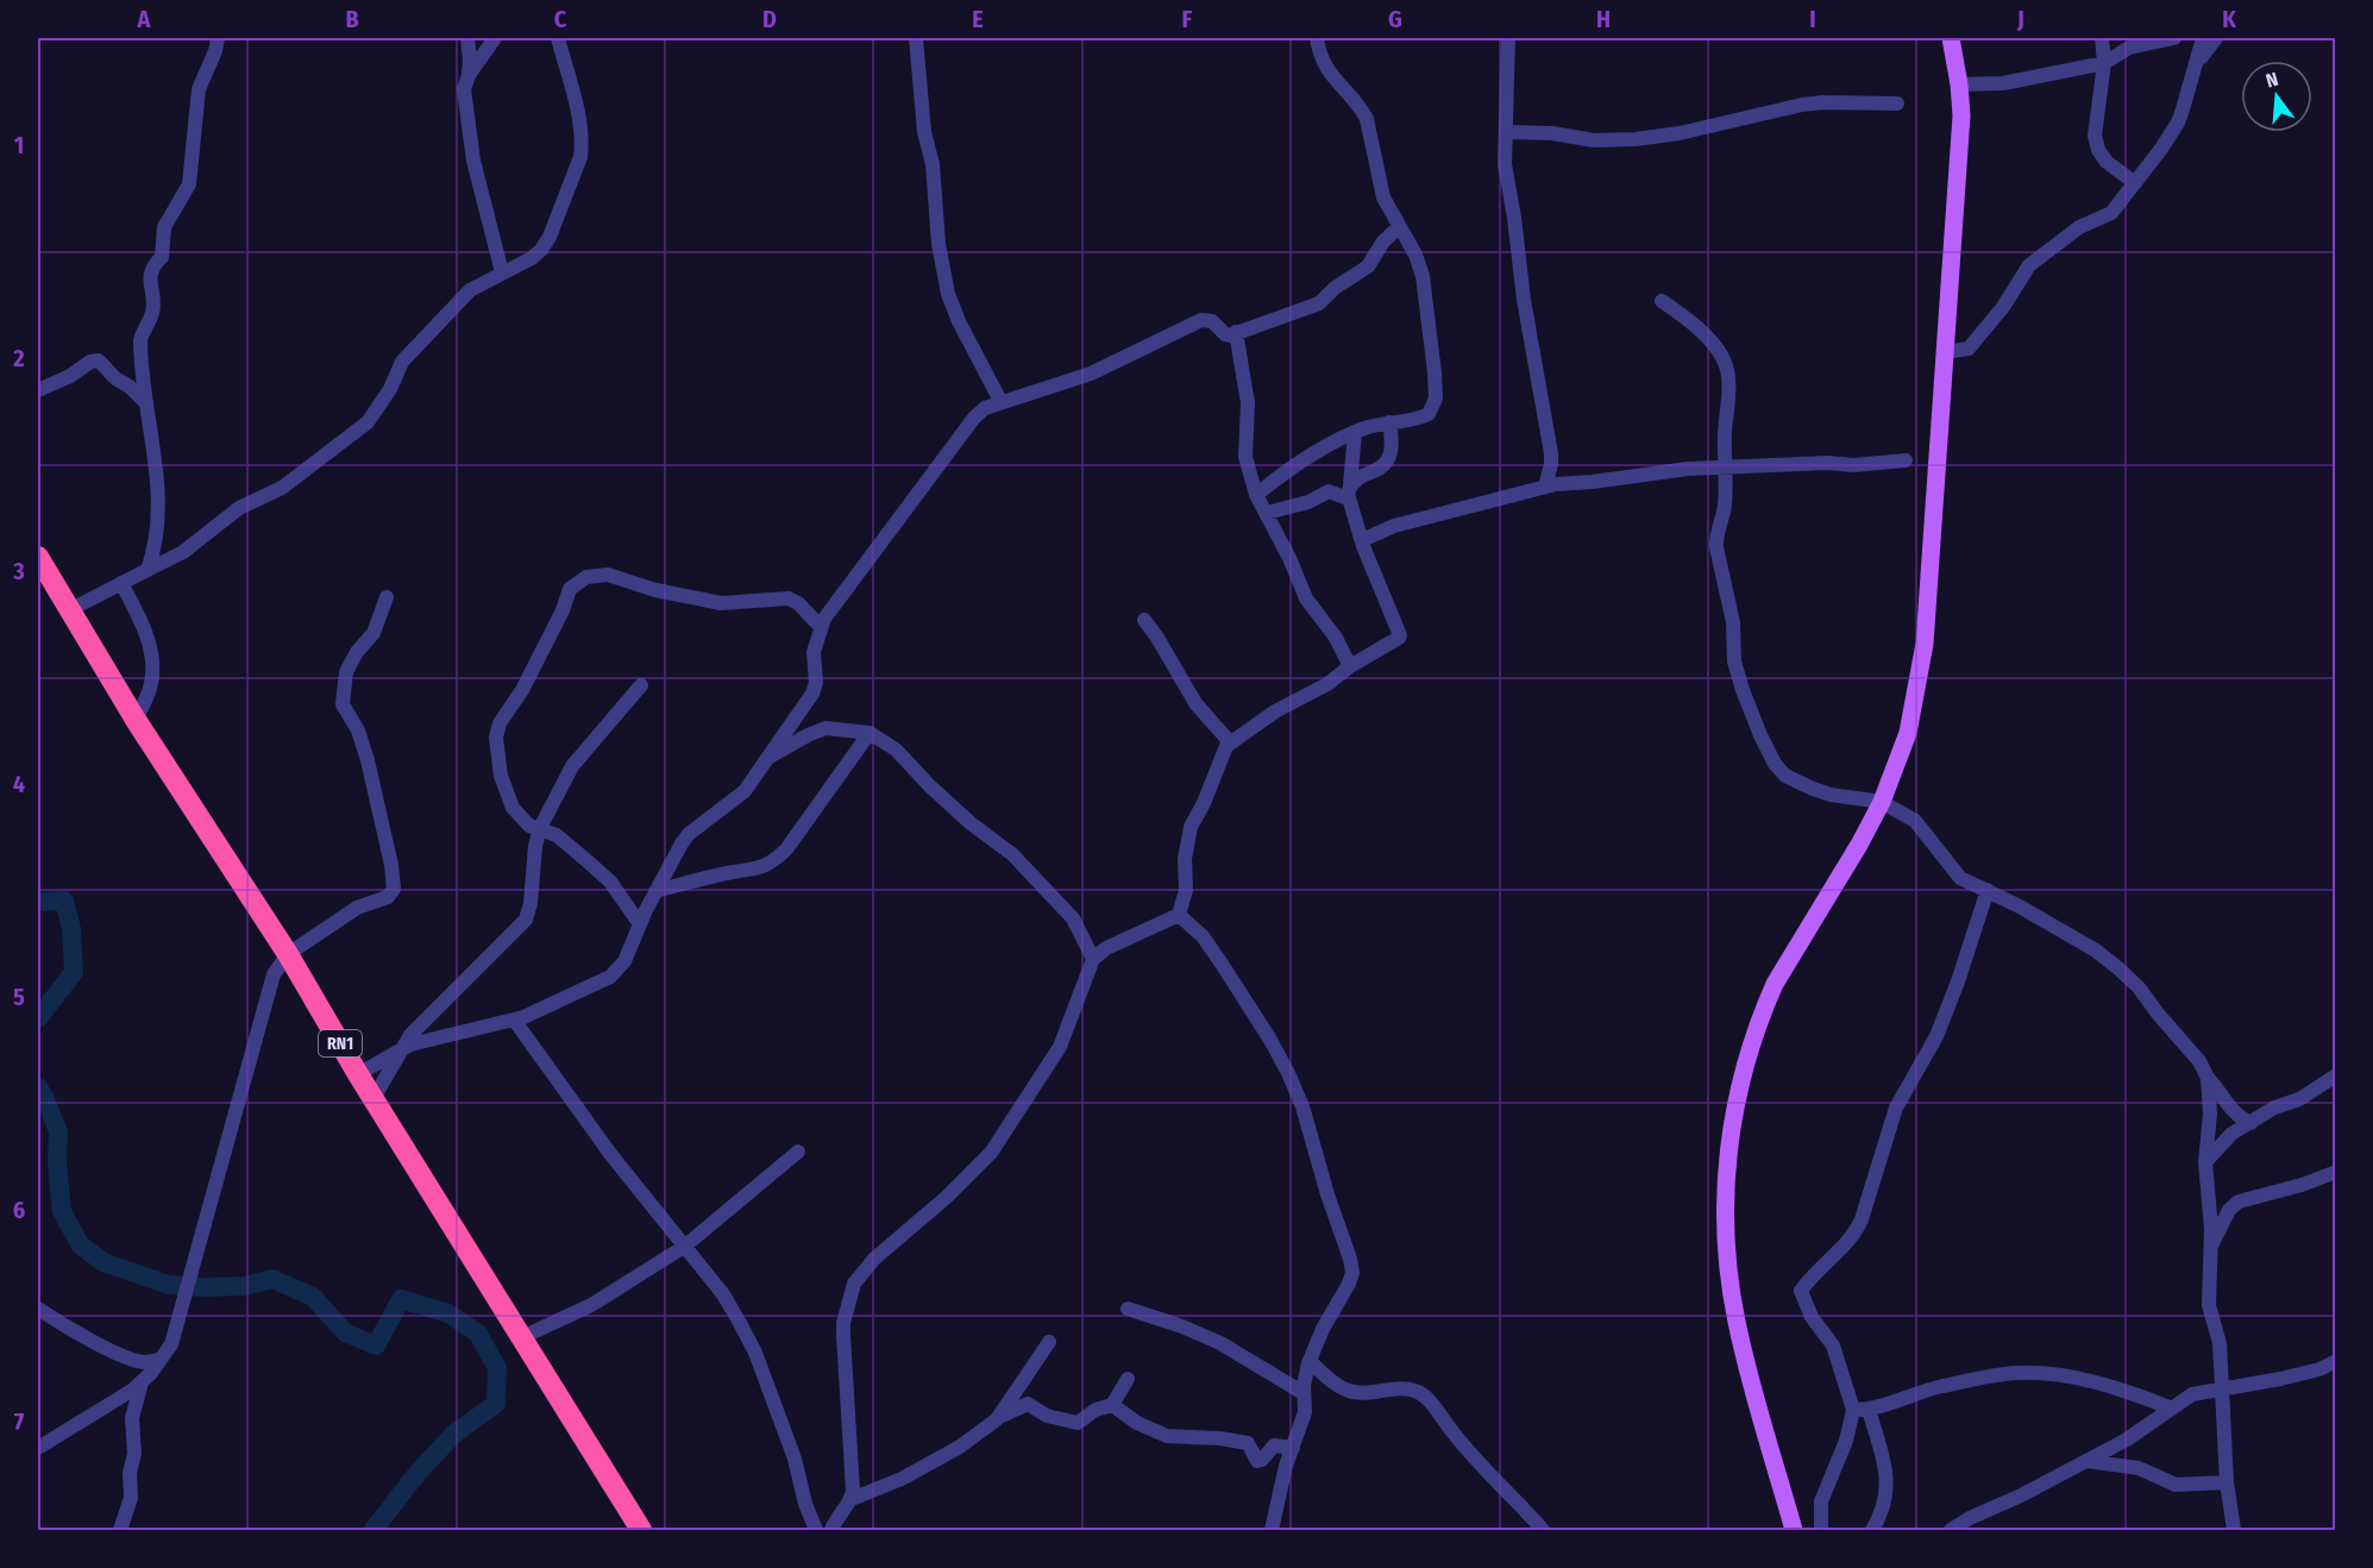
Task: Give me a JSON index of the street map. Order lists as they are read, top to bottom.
{
  "streets": {
    "highway": ["RN1"]
  },
  "north": "top",
  "grid": {
    "columns": [
      "A",
      "B",
      "C",
      "D",
      "E",
      "F",
      "G",
      "H",
      "I",
      "J",
      "K"
    ],
    "rows": [
      "1",
      "2",
      "3",
      "4",
      "5",
      "6",
      "7"
    ]
  }
}
